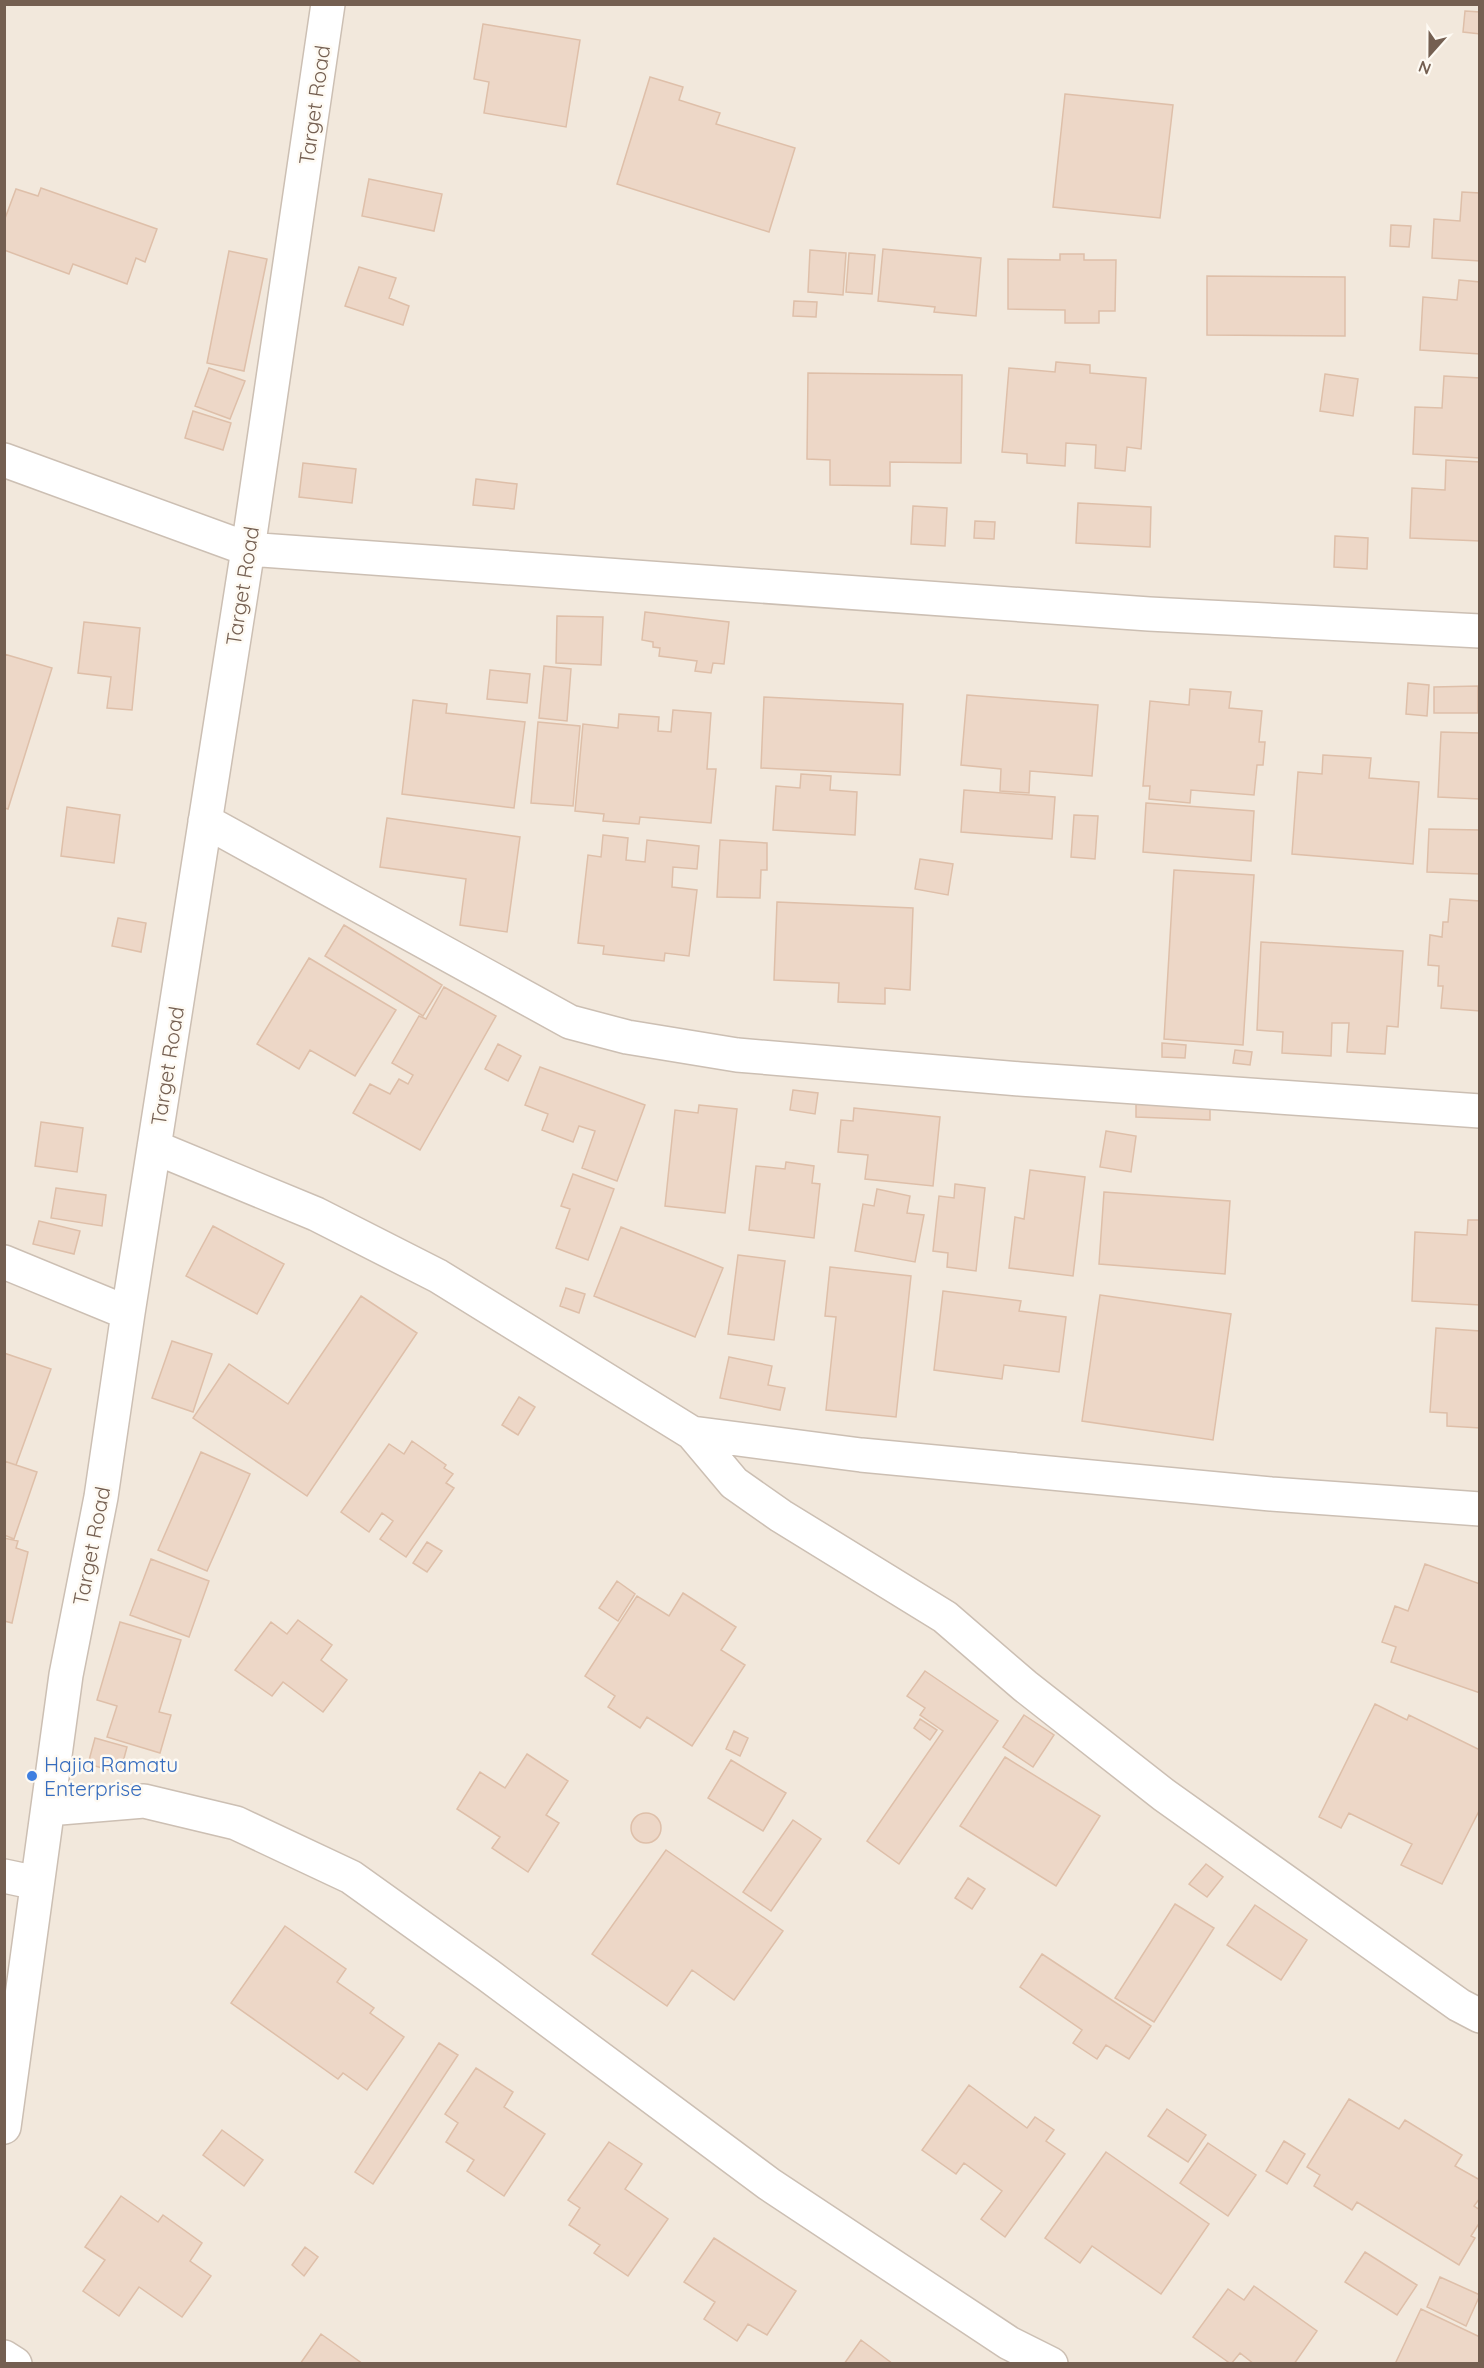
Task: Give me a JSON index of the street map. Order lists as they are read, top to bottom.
{
  "streets": {
    "street": ["Target Road"]
  },
  "places": ["Hajia Ramatu Enterprise"],
  "north": "bottom"
}
